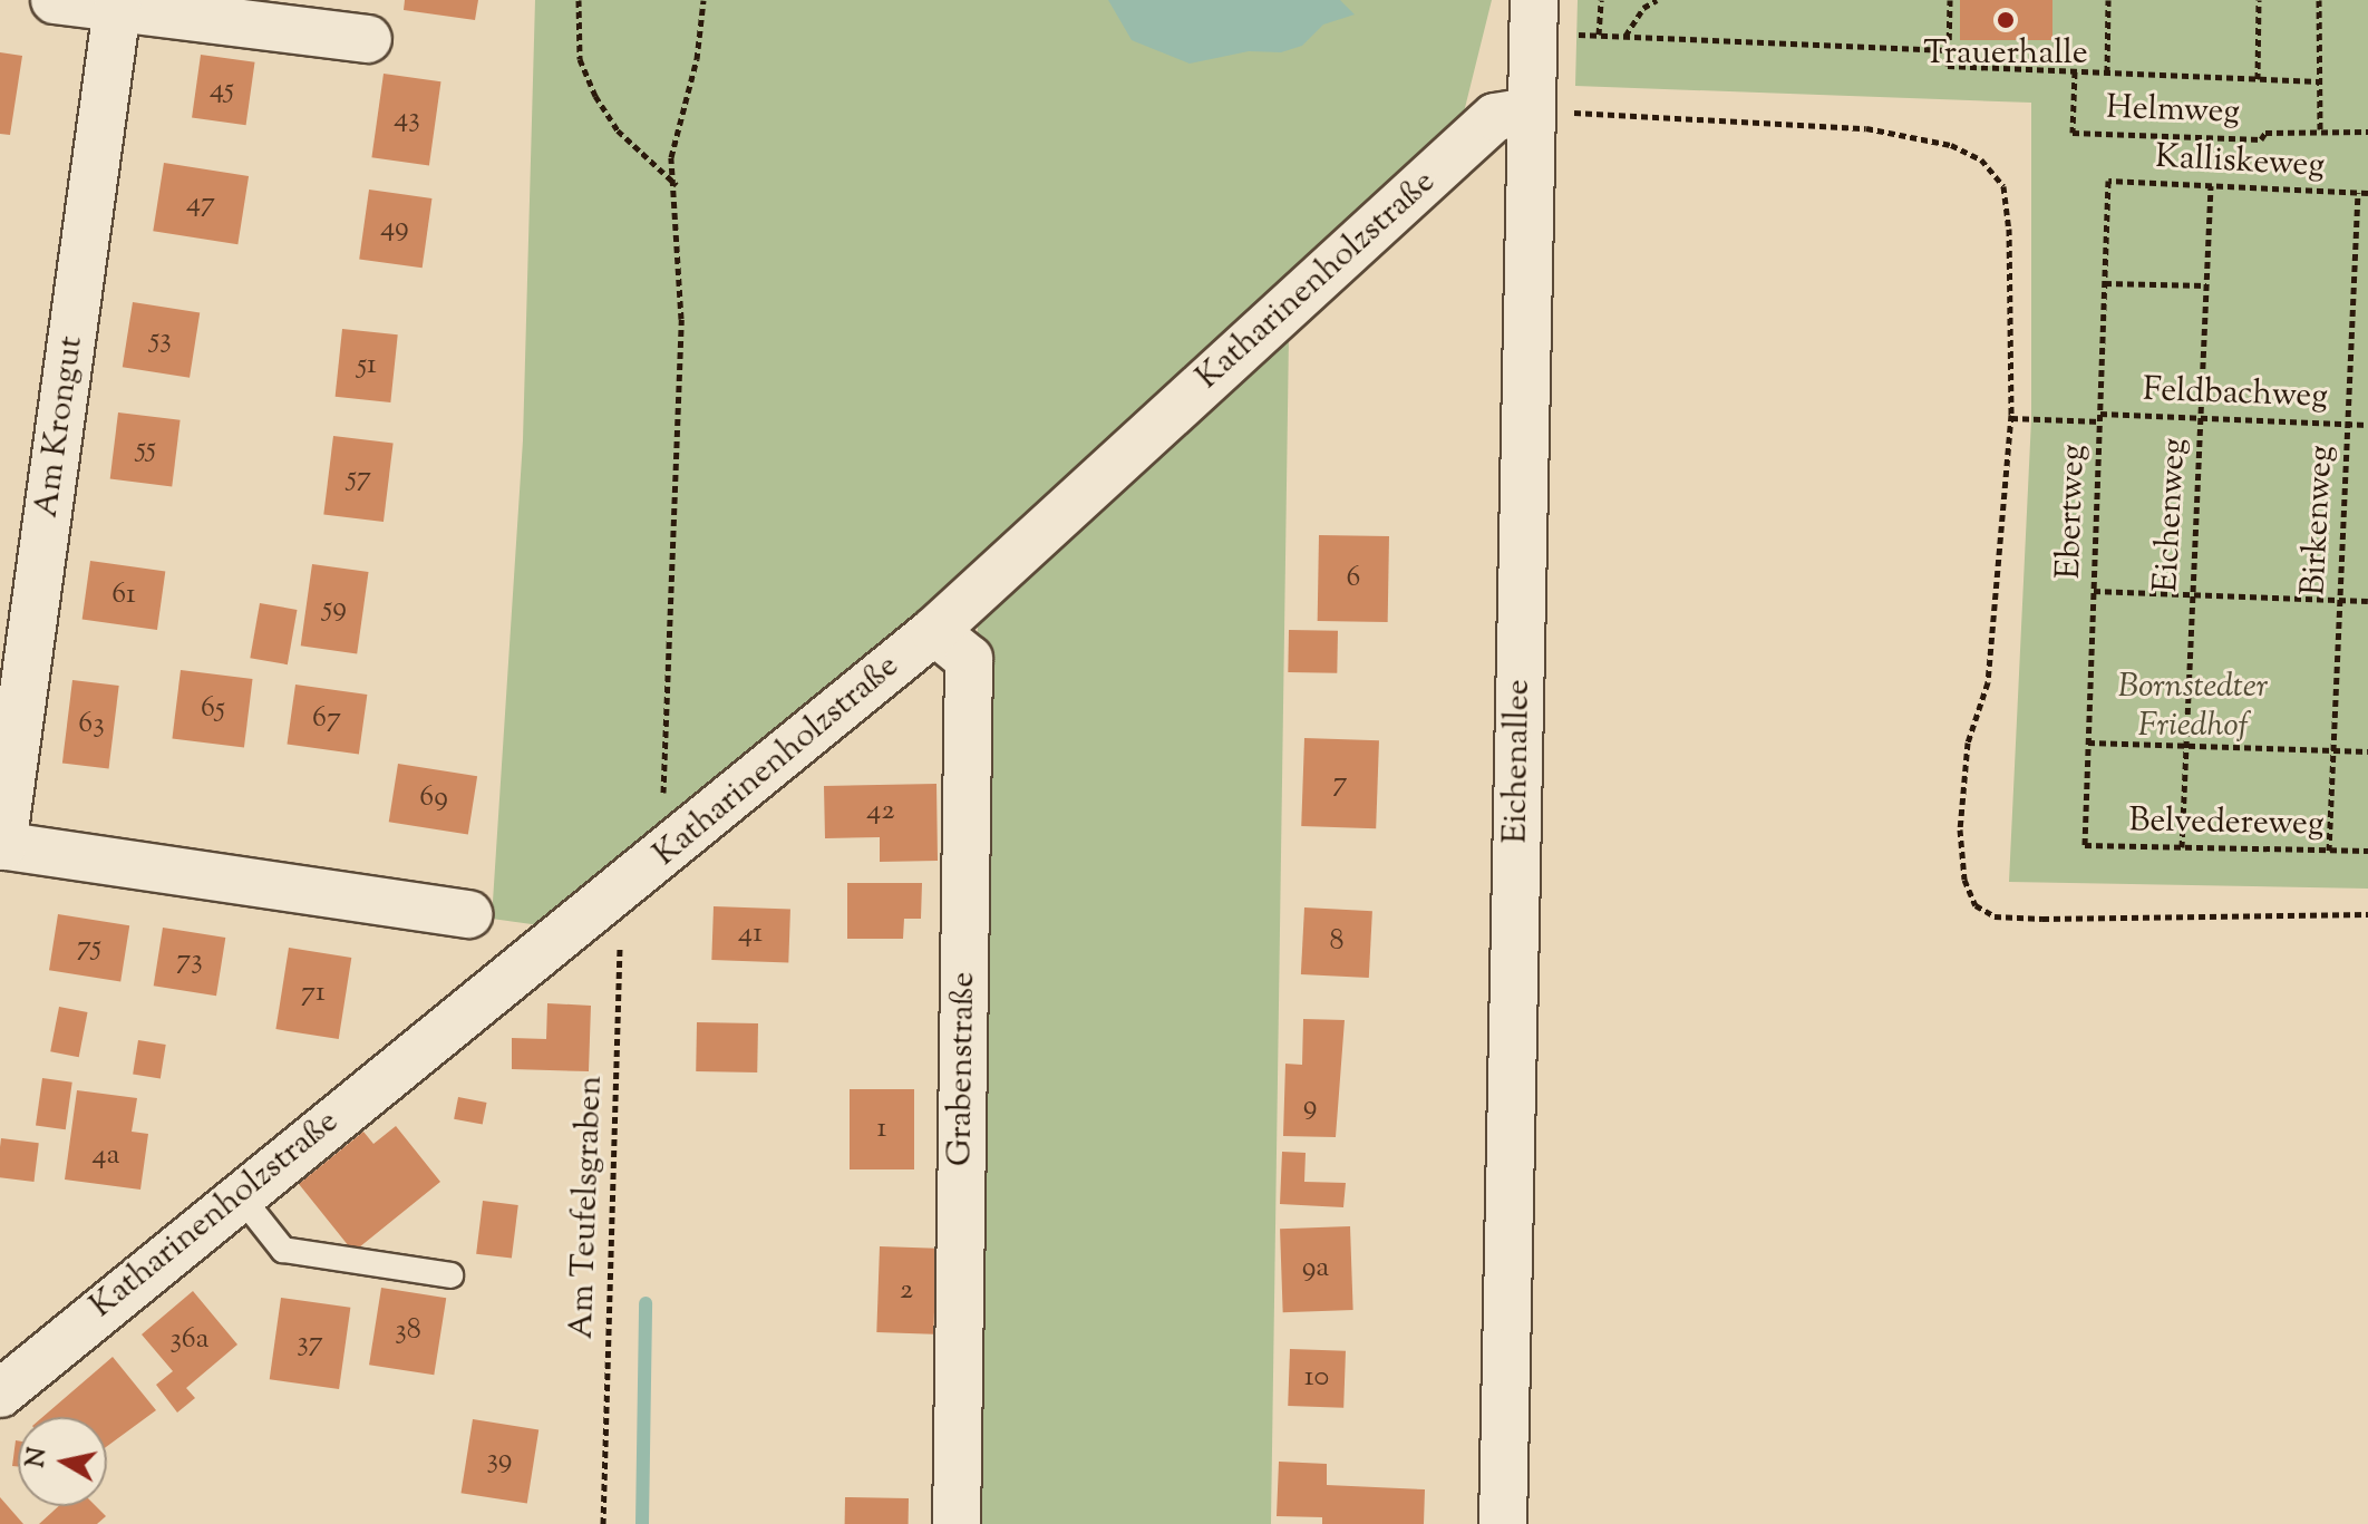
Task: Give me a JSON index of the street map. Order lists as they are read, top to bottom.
{
  "streets": {
    "street": [
      "Katharinenholzstraße",
      "Am Krongut",
      "Eichenallee",
      "Grabenstraße"
    ],
    "path": [
      "Helmweg",
      "Kalliskeweg",
      "Feldbachweg",
      "Ebertweg",
      "Eichenweg",
      "Birkenweg",
      "Belvedereweg",
      "Am Teufelsgraben"
    ]
  },
  "crossings": [
    ["Kalliskeweg", "Ebertweg"],
    ["Kalliskeweg", "Eichenweg"],
    ["Kalliskeweg", "Birkenweg"],
    ["Katharinenholzstraße", "Eichenallee"],
    ["Katharinenholzstraße", "Grabenstraße"],
    ["Katharinenholzstraße", "Am Teufelsgraben"],
    ["Feldbachweg", "Ebertweg"],
    ["Feldbachweg", "Eichenweg"],
    ["Feldbachweg", "Birkenweg"],
    ["Ebertweg", "Belvedereweg"],
    ["Eichenweg", "Belvedereweg"],
    ["Birkenweg", "Belvedereweg"]
  ],
  "parks": ["Bornstedter Friedhof"],
  "places": ["Trauerhalle"],
  "house_numbers": [
    "45",
    "43",
    "47",
    "49",
    "53",
    "51",
    "55",
    "57",
    "6",
    "61",
    "59",
    "65",
    "67",
    "63",
    "7",
    "69",
    "42",
    "41",
    "8",
    "75",
    "73",
    "71",
    "9",
    "1",
    "4a",
    "9a",
    "2",
    "38",
    "36a",
    "37",
    "10",
    "39"
  ],
  "north": "left"
}
